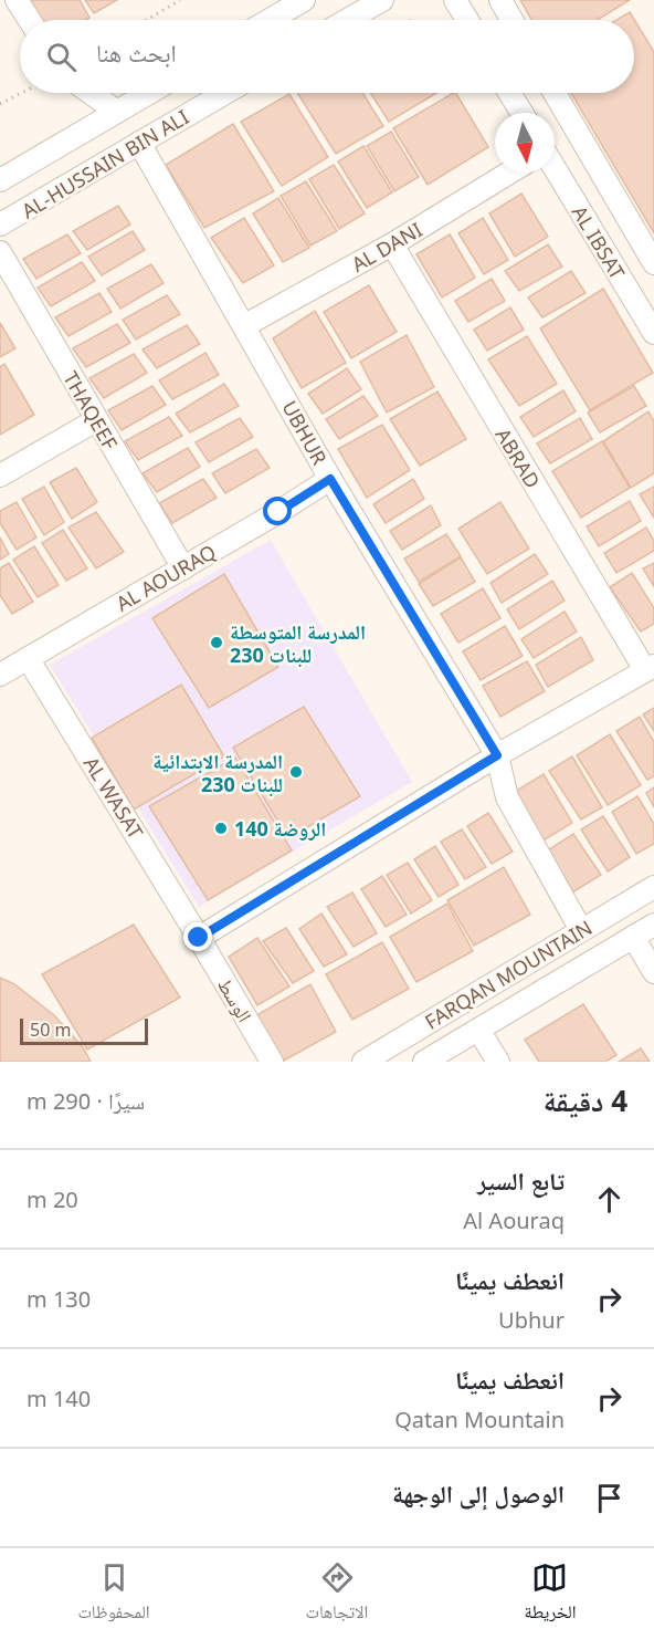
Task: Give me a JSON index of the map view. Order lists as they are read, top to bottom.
{
  "streets": {
    "street": [
      "AL-HUSSAIN BIN ALI",
      "AL IBSAT",
      "AL DANI",
      "THAQEEF",
      "UBHUR",
      "ABRAD",
      "AL AOURAQ",
      "AL WASAT",
      "FARQAN MOUNTAIN",
      "الوسط"
    ]
  },
  "crossings": [
    ["AL-HUSSAIN BIN ALI", "UBHUR"],
    ["AL DANI", "UBHUR"],
    ["AL DANI", "ABRAD"],
    ["THAQEEF", "AL AOURAQ"],
    ["UBHUR", "AL AOURAQ"],
    ["UBHUR", "FARQAN MOUNTAIN"],
    ["AL AOURAQ", "AL WASAT"],
    ["AL WASAT", "الوسط"]
  ],
  "places": ["المدرسة المتوسطة 230 للبنات", "المدرسة الابتدائية 230 للبنات", "الروضة 140"],
  "scale_bar": "50 m",
  "north": "bottom",
  "page": {
    "search": "ابحث هنا",
    "scale": "50 m",
    "heading": ["4 دقيقة", "سيرًا · 290 m"],
    "list": [
      ["تابع السير", "Al Aouraq", "20 m"],
      ["انعطف يمينًا", "Ubhur", "130 m"],
      ["انعطف يمينًا", "Qatan Mountain", "140 m"],
      "الوصول إلى الوجهة"
    ],
    "nav": ["الخريطة", "الاتجاهات", "المحفوظات"]
  }
}
